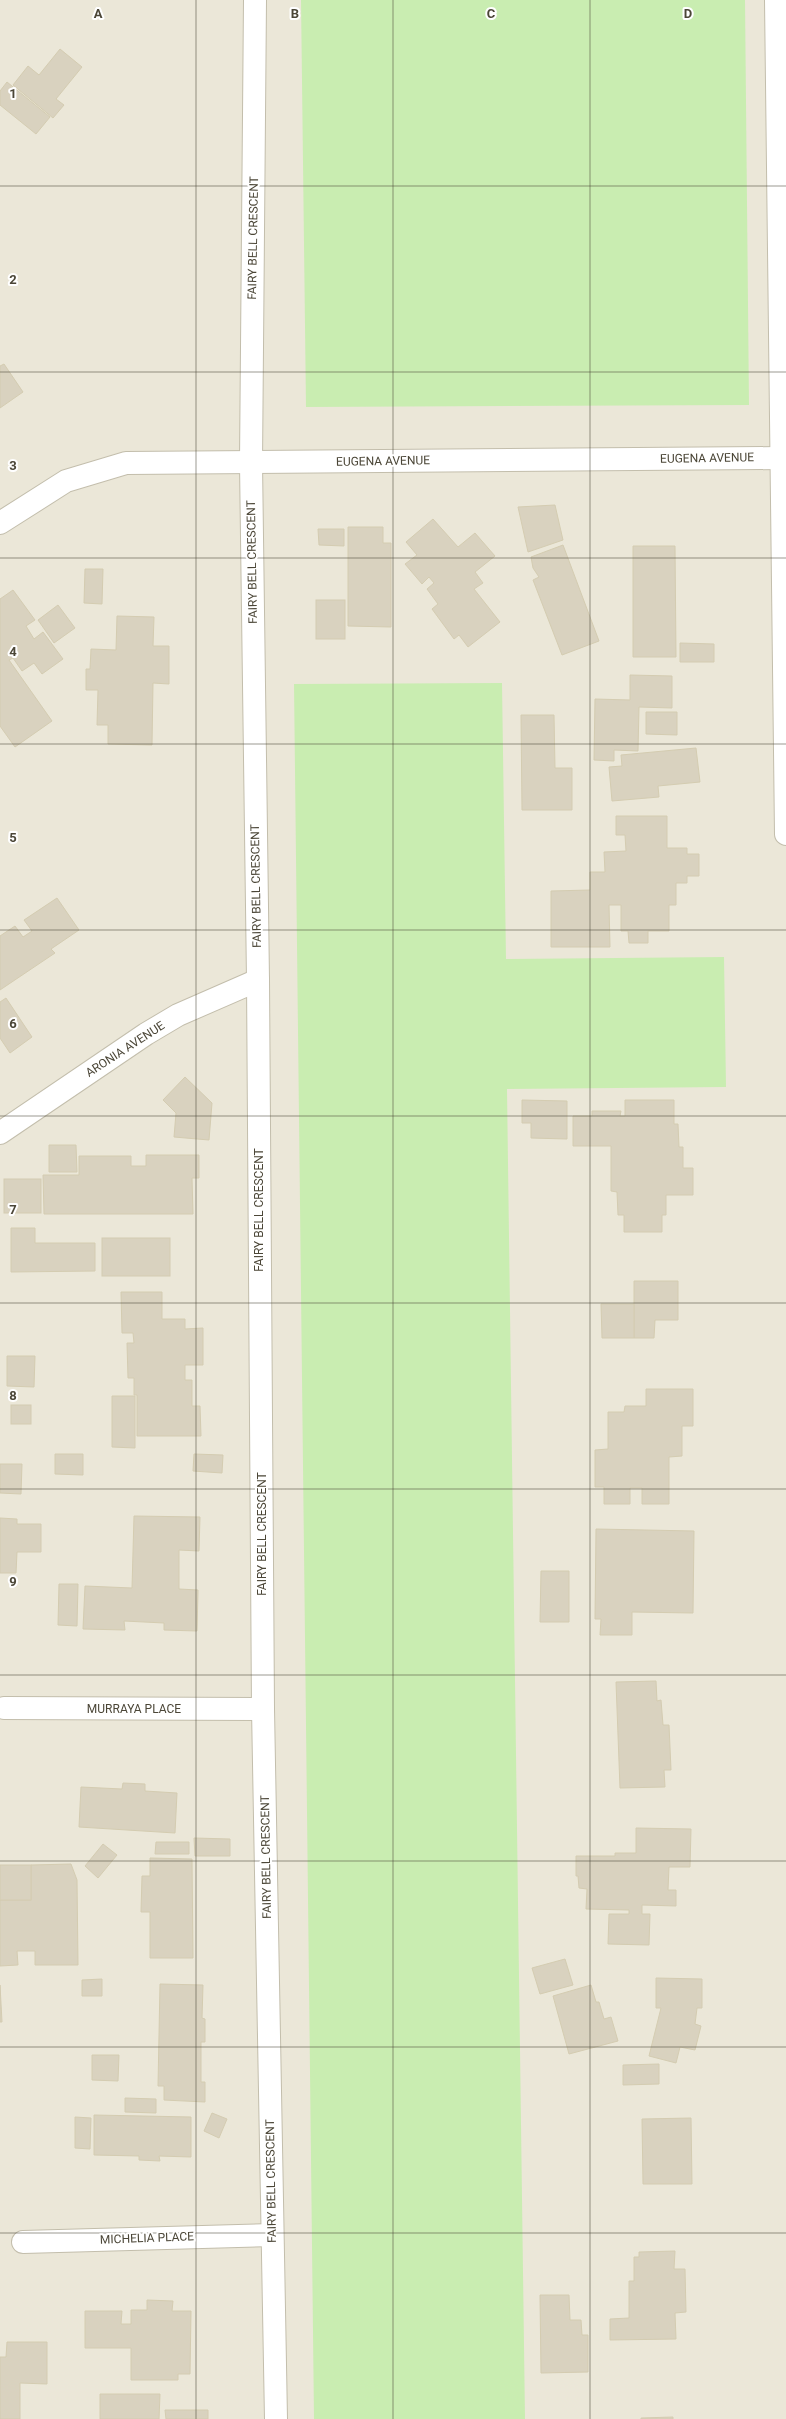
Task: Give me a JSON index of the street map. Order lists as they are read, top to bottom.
{
  "streets": {
    "street": [
      "FAIRY BELL CRESCENT",
      "EUGENA AVENUE",
      "ARONIA AVENUE",
      "MURRAYA PLACE",
      "MICHELIA PLACE"
    ]
  },
  "crossings": [
    ["FAIRY BELL CRESCENT", "EUGENA AVENUE"],
    ["FAIRY BELL CRESCENT", "ARONIA AVENUE"],
    ["FAIRY BELL CRESCENT", "MURRAYA PLACE"],
    ["FAIRY BELL CRESCENT", "MICHELIA PLACE"]
  ],
  "grid": {
    "columns": [
      "A",
      "B",
      "C",
      "D"
    ],
    "rows": [
      "1",
      "2",
      "3",
      "4",
      "5",
      "6",
      "7",
      "8",
      "9"
    ]
  }
}
